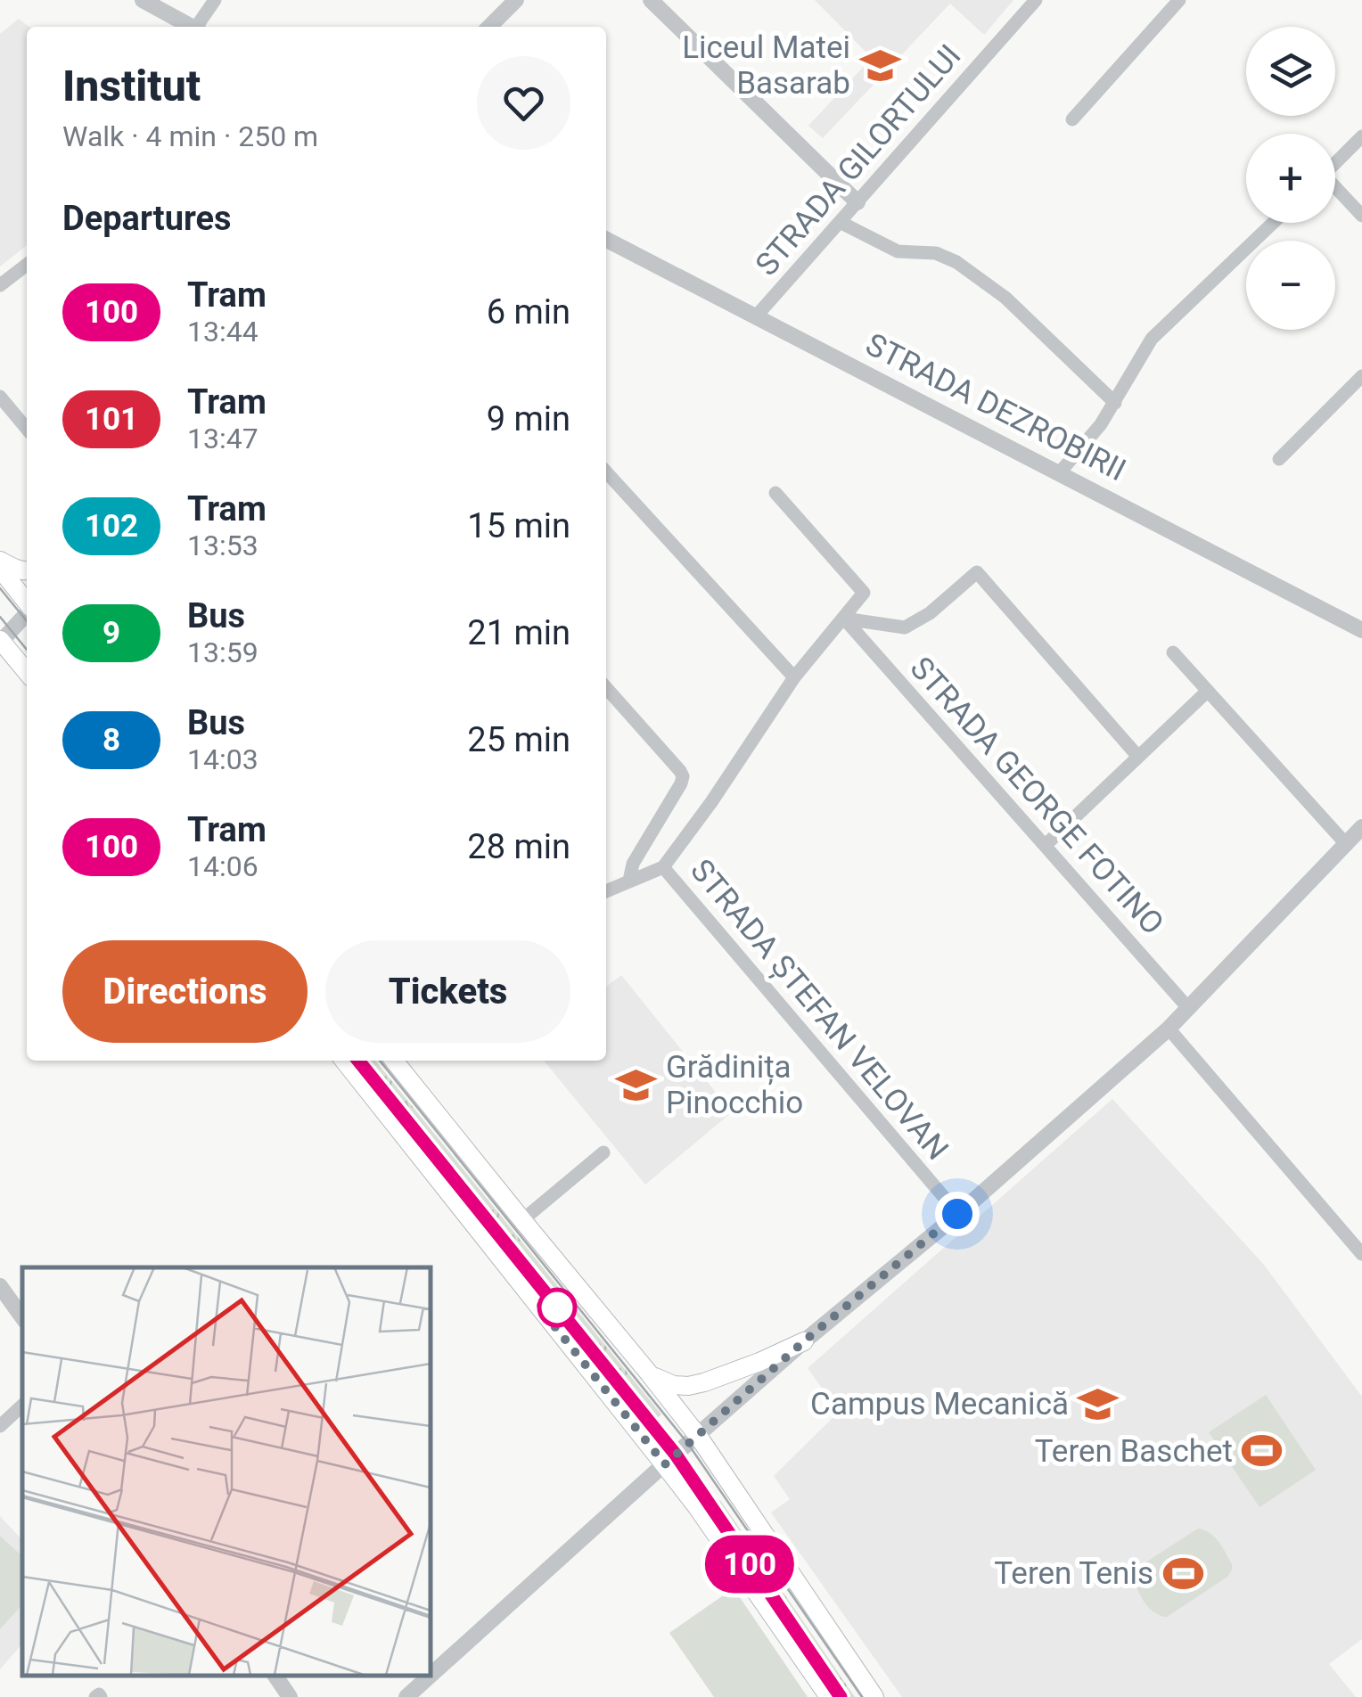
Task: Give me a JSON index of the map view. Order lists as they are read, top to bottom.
{
  "streets": {
    "street": [
      "STRADA GILORTULUI",
      "STRADA DEZROBIRII",
      "STRADA GEORGE FOTINO",
      "STRADA ȘTEFAN VELOVAN"
    ]
  },
  "crossings": [
    ["STRADA GILORTULUI", "STRADA DEZROBIRII"]
  ],
  "places": {
    "school or university": ["Liceul Matei Basarab", "Grădinița Pinocchio", "Campus Mecanică"],
    "sports": ["Teren Baschet", "Teren Tenis"]
  },
  "lines": ["tram line 100"],
  "page": {
    "on_map": "100",
    "map_buttons": ["+", "−"],
    "heading": [
      ["Institut", "Walk · 4 min · 250 m"],
      "Departures"
    ],
    "list": [
      {
        "mark": "100",
        "name": "Tram",
        "note": "13:44",
        "value": "6 min"
      },
      {
        "mark": "101",
        "name": "Tram",
        "note": "13:47",
        "value": "9 min"
      },
      {
        "mark": "102",
        "name": "Tram",
        "note": "13:53",
        "value": "15 min"
      },
      {
        "mark": "9",
        "name": "Bus",
        "note": "13:59",
        "value": "21 min"
      },
      {
        "mark": "8",
        "name": "Bus",
        "note": "14:03",
        "value": "25 min"
      },
      {
        "mark": "100",
        "name": "Tram",
        "note": "14:06",
        "value": "28 min"
      }
    ],
    "buttons": ["Directions", "Tickets"]
  }
}
